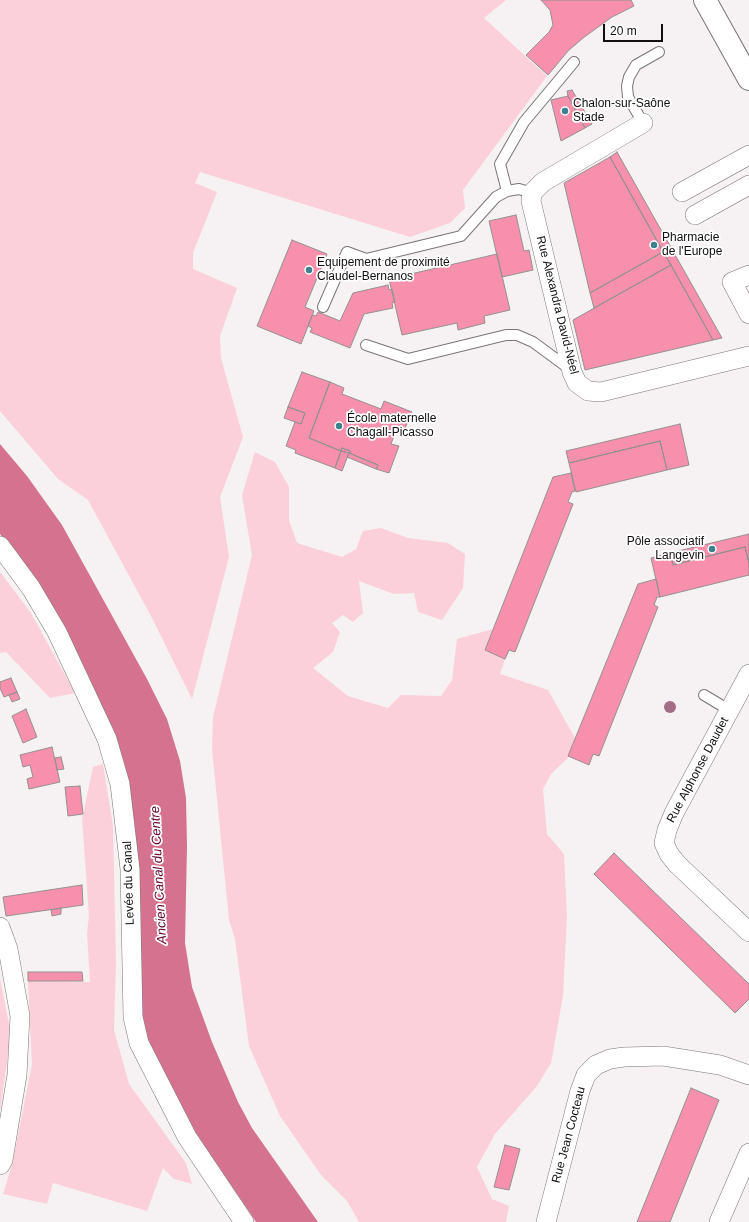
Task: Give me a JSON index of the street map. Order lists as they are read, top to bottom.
{
  "streets": {
    "street": [
      "Rue Alexandra David-Néel",
      "Rue Alphonse Daudet",
      "Levée du Canal",
      "Rue Jean Cocteau"
    ]
  },
  "water": ["Ancien Canal du Centre"],
  "places": [
    "Chalon-sur-Saône Stade",
    "Pharmacie de l'Europe",
    "Equipement de proximité Claudel-Bernanos",
    "École maternelle Chagall-Picasso",
    "Pôle associatif Langevin"
  ],
  "scale_bar": "20 m"
}
